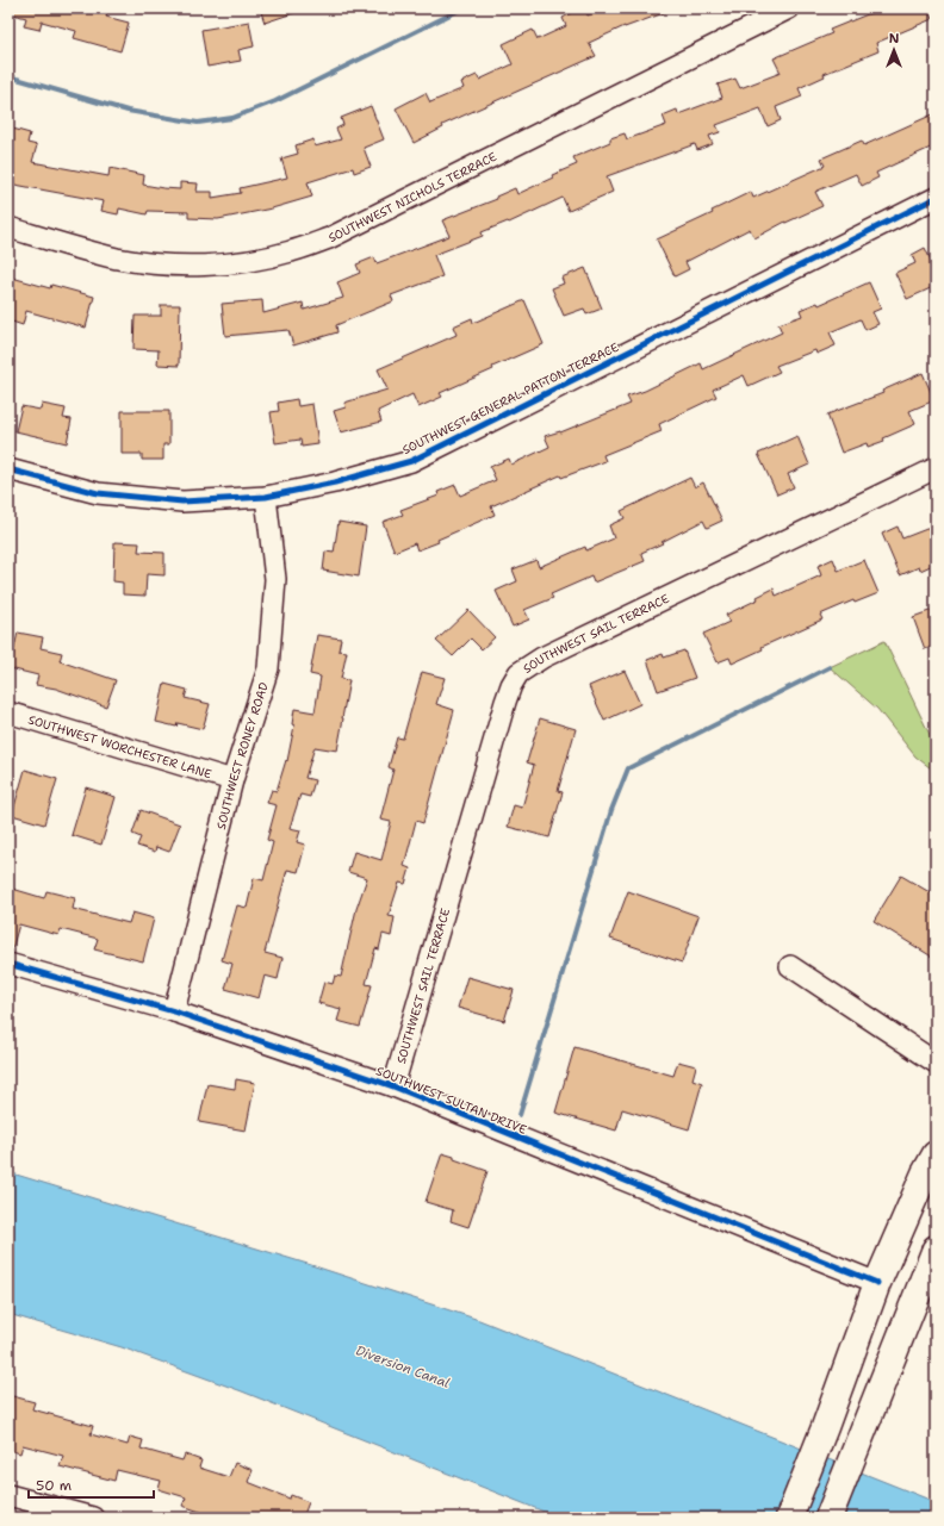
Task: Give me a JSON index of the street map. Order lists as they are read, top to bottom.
{
  "streets": {
    "street": [
      "SOUTHWEST NICHOLS TERRACE",
      "SOUTHWEST GENERAL PATTON TERRACE",
      "SOUTHWEST SAIL TERRACE",
      "SOUTHWEST WORCHESTER LANE",
      "SOUTHWEST RONEY ROAD",
      "SOUTHWEST SULTAN DRIVE"
    ]
  },
  "crossings": [
    ["SOUTHWEST GENERAL PATTON TERRACE", "SOUTHWEST RONEY ROAD"],
    ["SOUTHWEST SAIL TERRACE", "SOUTHWEST SULTAN DRIVE"],
    ["SOUTHWEST WORCHESTER LANE", "SOUTHWEST RONEY ROAD"],
    ["SOUTHWEST RONEY ROAD", "SOUTHWEST SULTAN DRIVE"]
  ],
  "water": ["Diversion Canal"],
  "scale_bar": "50 m",
  "north": "top"
}
